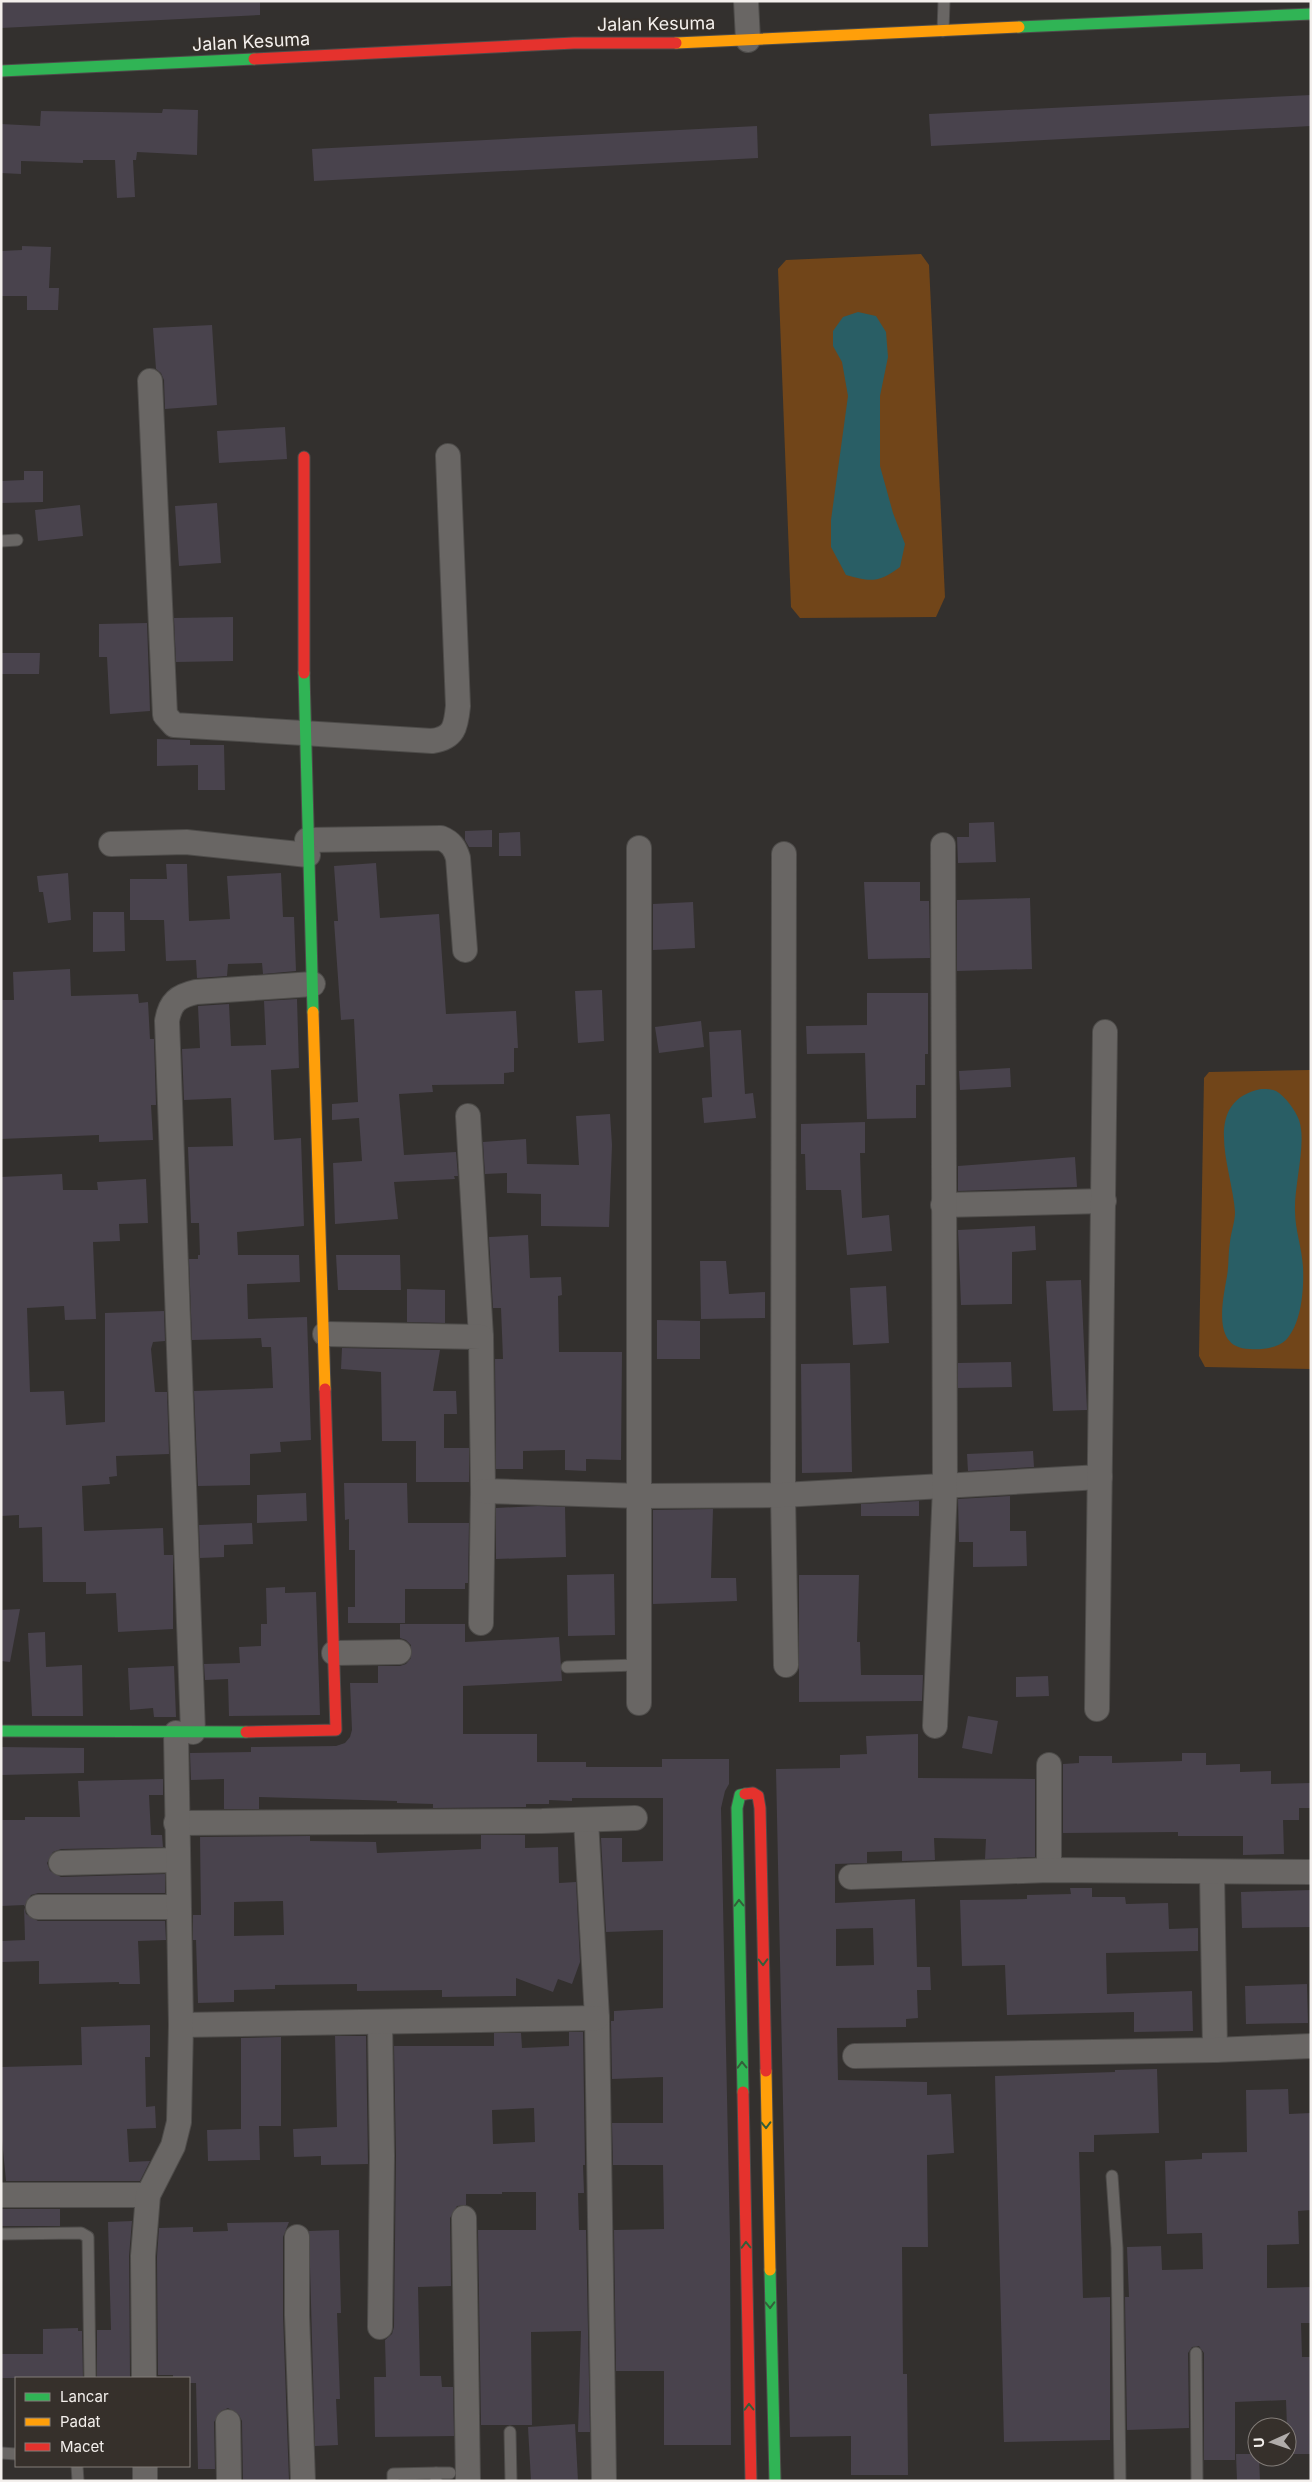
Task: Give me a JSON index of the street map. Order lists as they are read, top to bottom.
{
  "streets": {
    "street": ["Jalan Kesuma"]
  },
  "legend": ["Lancar", "Padat", "Macet"],
  "north": "left"
}
